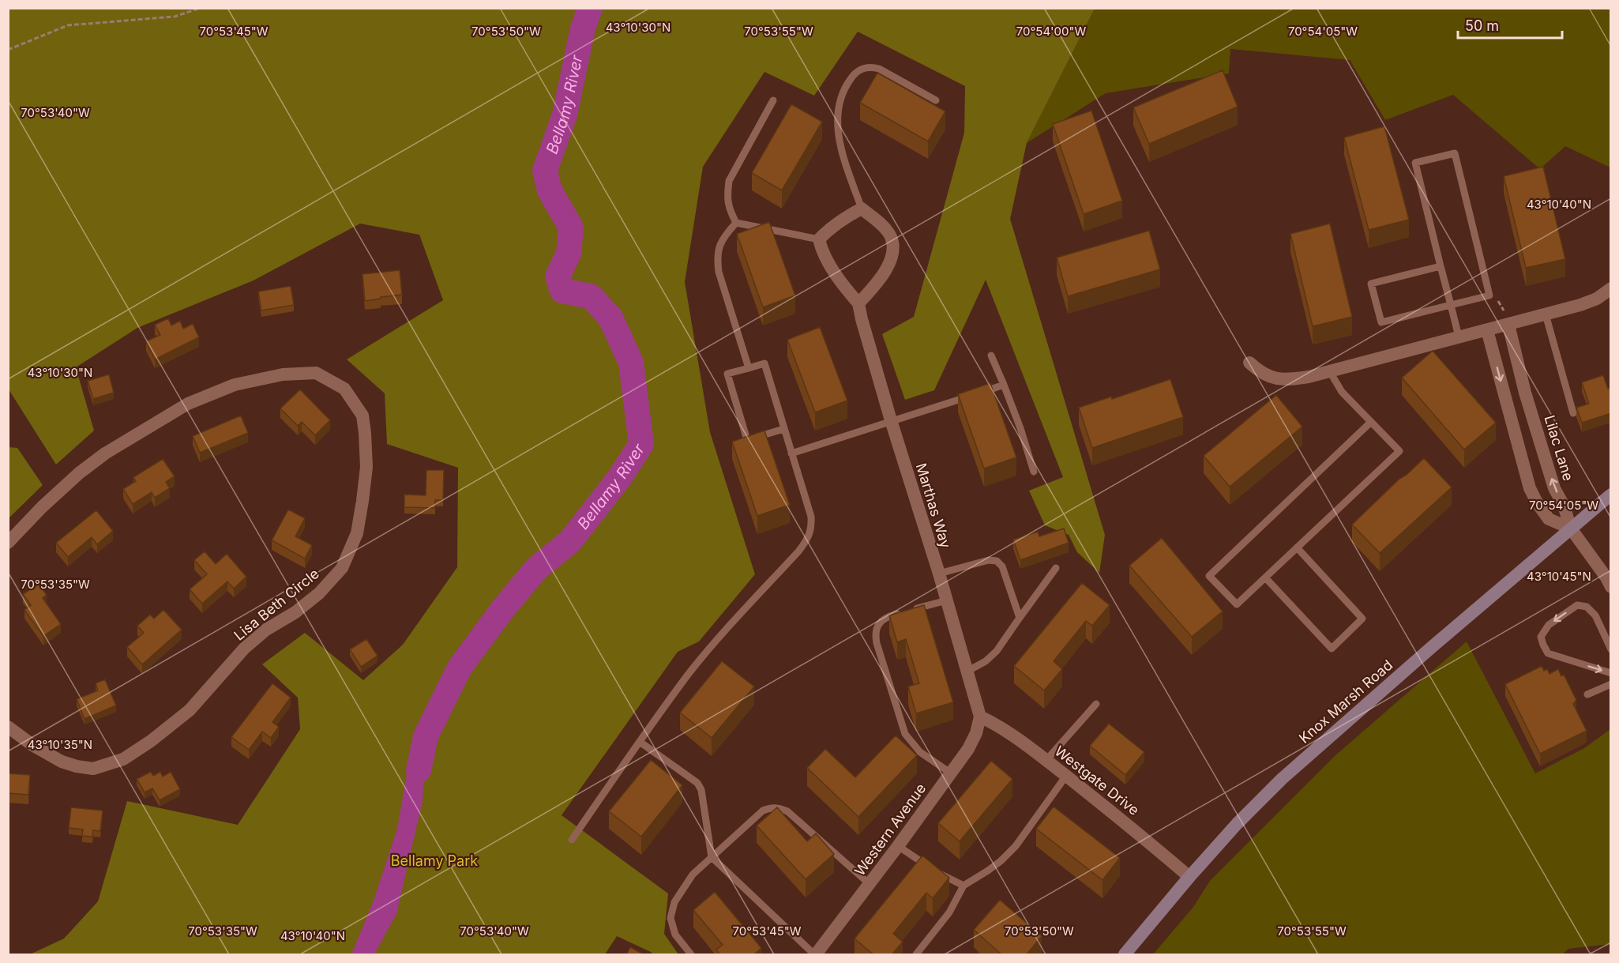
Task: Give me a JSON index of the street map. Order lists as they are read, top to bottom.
{
  "streets": {
    "main road": ["Knox Marsh Road"],
    "street": [
      "Lilac Lane",
      "Marthas Way",
      "Lisa Beth Circle",
      "Westgate Drive",
      "Western Avenue"
    ]
  },
  "crossings": [
    ["Lilac Lane", "Knox Marsh Road"],
    ["Marthas Way", "Westgate Drive"],
    ["Marthas Way", "Western Avenue"],
    ["Knox Marsh Road", "Westgate Drive"],
    ["Westgate Drive", "Western Avenue"]
  ],
  "water": ["Bellamy River"],
  "parks": ["Bellamy Park"],
  "scale_bar": "50 m",
  "coordinates": [
    "43°10'30\"N",
    "70°53'45\"W",
    "70°53'50\"W",
    "70°53'55\"W",
    "70°54'00\"W",
    "70°54'05\"W",
    "70°53'40\"W",
    "43°10'40\"N",
    "43°10'45\"N",
    "70°53'35\"W",
    "43°10'35\"N"
  ]
}
